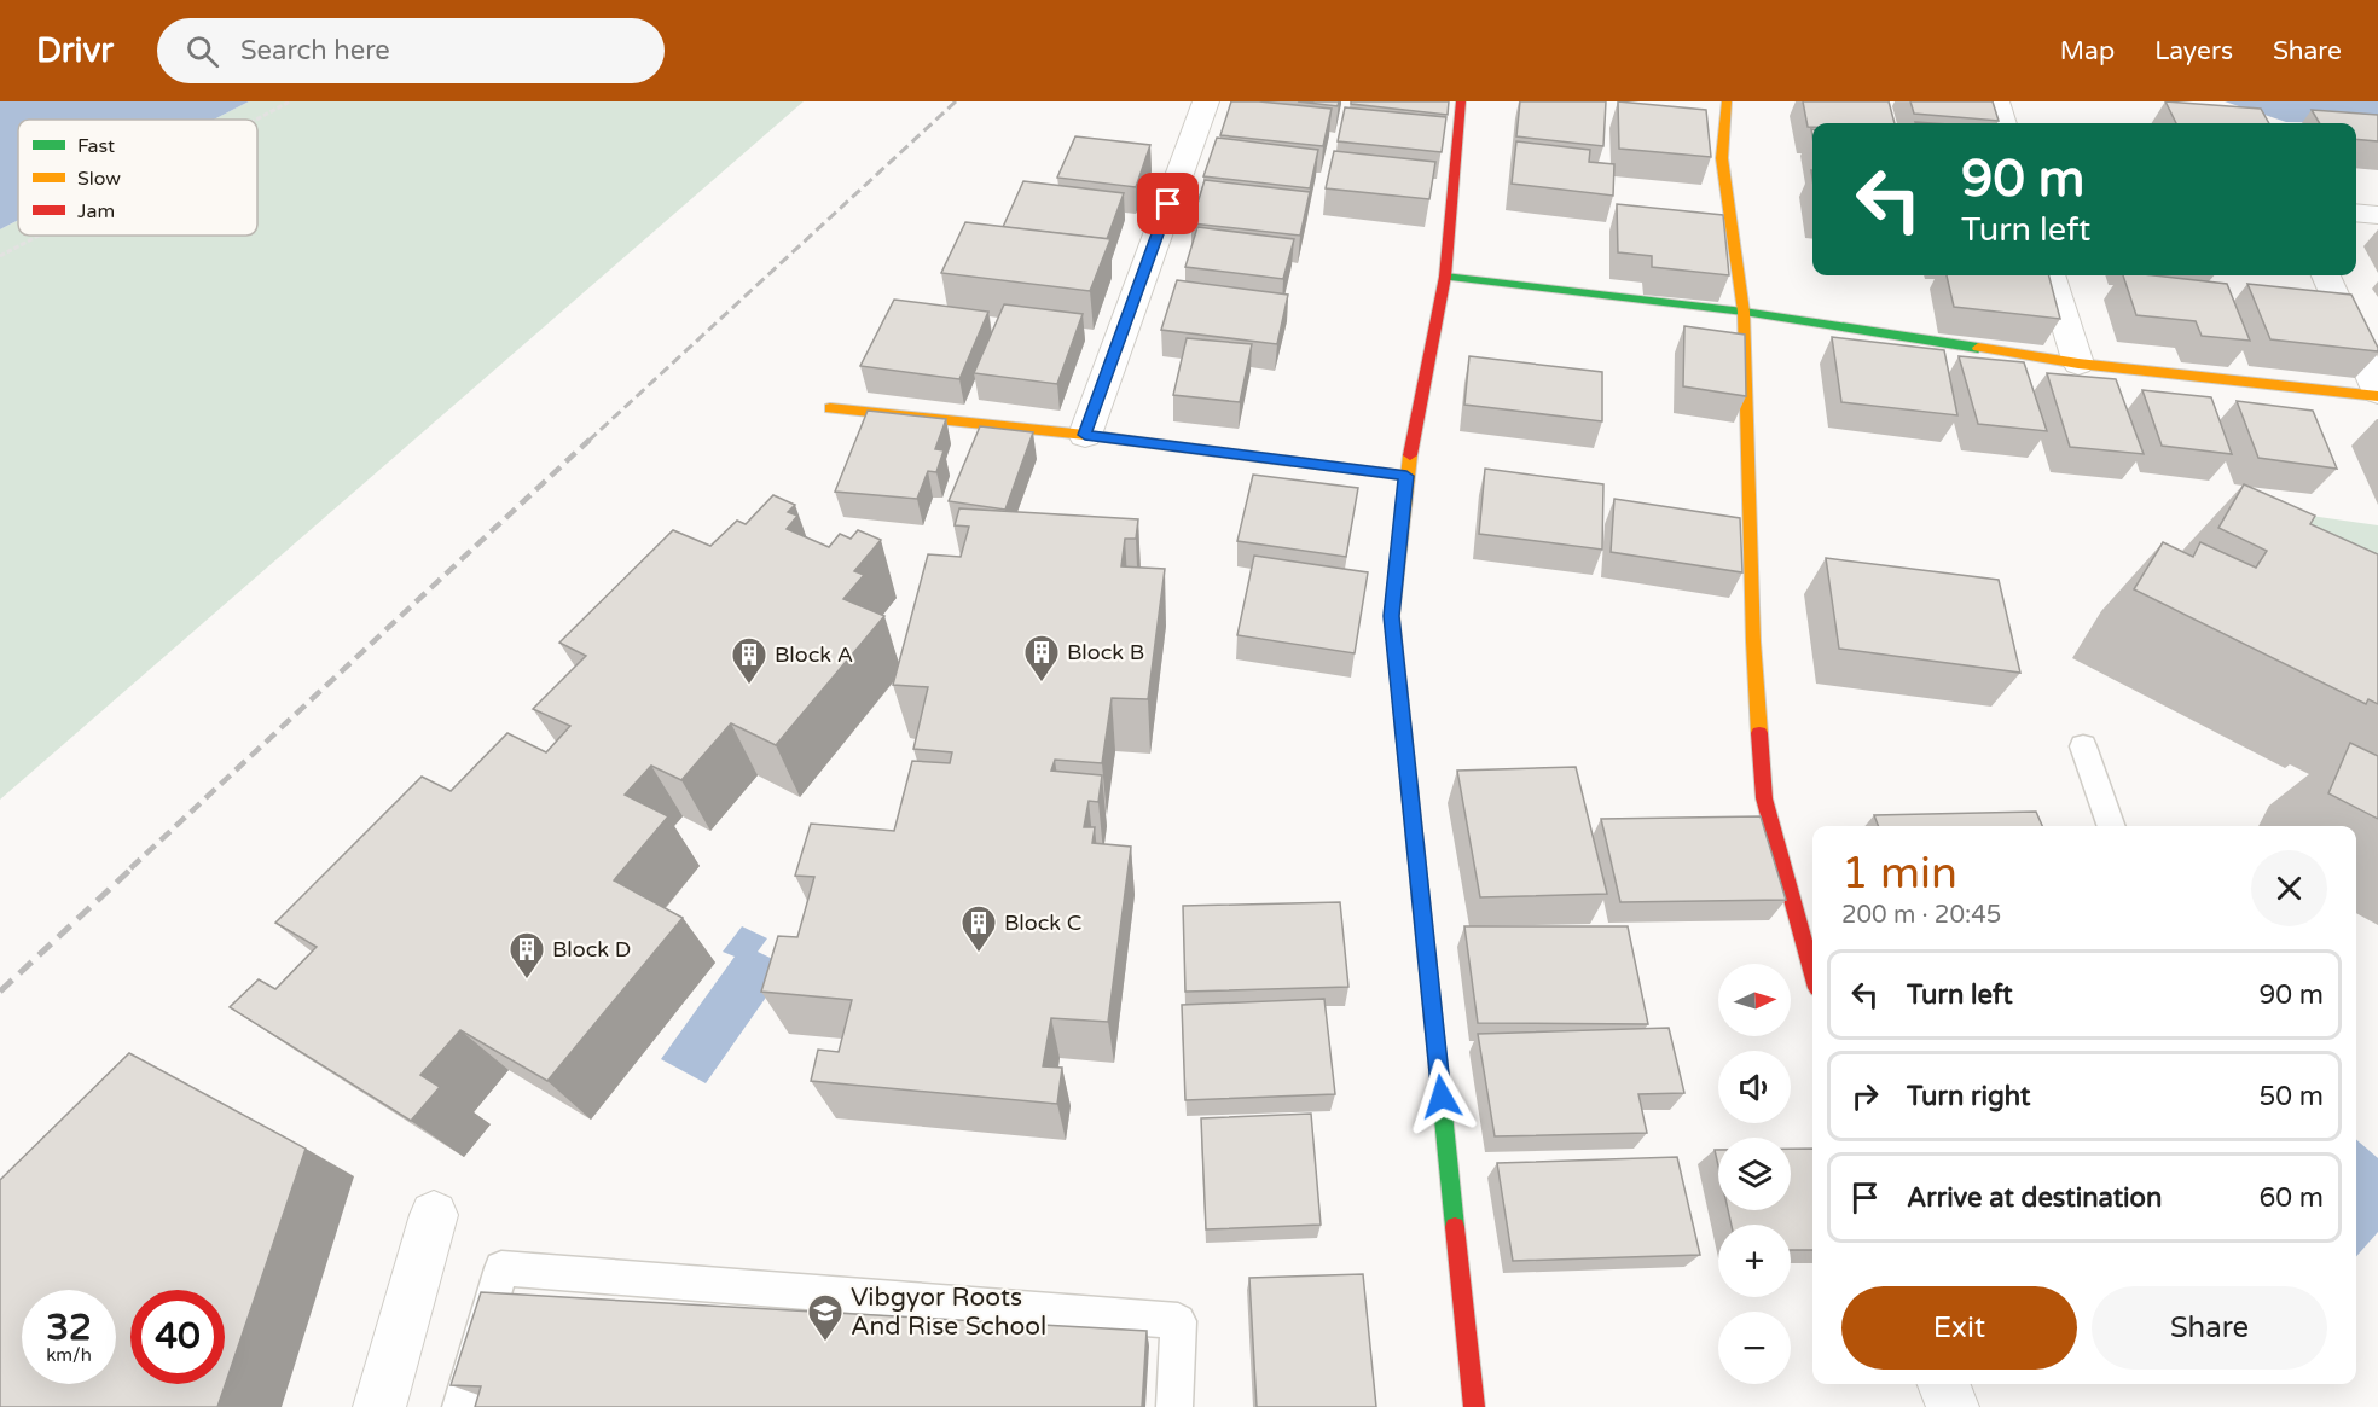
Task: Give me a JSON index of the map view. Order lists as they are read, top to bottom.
{
  "places": {
    "building": [
      "Block B",
      "Block A",
      "Block C",
      "Block D"
    ],
    "school or university": ["Vibgyor Roots And Rise School"]
  },
  "legend": ["Fast", "Slow", "Jam"],
  "north": "right",
  "page": {
    "header": "Drivr",
    "search": "Search here",
    "nav": ["Map", "Layers", "Share"],
    "turn": ["90 m", "Turn left"],
    "heading": ["1 min", "200 m · 20:45"],
    "list": [
      {
        "name": "Turn left",
        "value": "90 m"
      },
      {
        "name": "Turn right",
        "value": "50 m"
      },
      {
        "name": "Arrive at destination",
        "value": "60 m"
      }
    ],
    "map_buttons": ["+", "−"],
    "buttons": ["Exit", "Share"],
    "speed": "32 km/h",
    "limit": "40"
  }
}
